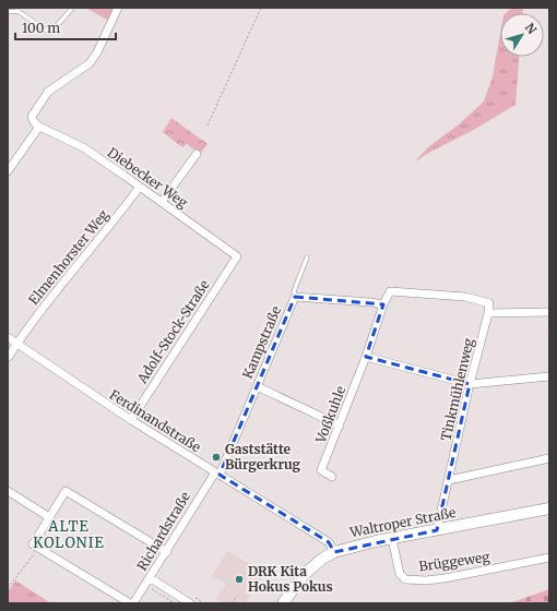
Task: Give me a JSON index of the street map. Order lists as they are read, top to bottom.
{
  "streets": {
    "main road": ["Waltroper Straße"],
    "street": [
      "Diebecker Weg",
      "Elmenhorster Weg",
      "Adolf-Stock-Straße",
      "Kampstraße",
      "Tinkmühlenweg",
      "Voßkuhle",
      "Ferdinandstraße",
      "Richardstraße",
      "Brüggeweg"
    ]
  },
  "crossings": [
    ["Diebecker Weg", "Elmenhorster Weg"],
    ["Diebecker Weg", "Adolf-Stock-Straße"],
    ["Elmenhorster Weg", "Ferdinandstraße"],
    ["Adolf-Stock-Straße", "Ferdinandstraße"],
    ["Kampstraße", "Voßkuhle"],
    ["Kampstraße", "Ferdinandstraße"],
    ["Kampstraße", "Richardstraße"],
    ["Tinkmühlenweg", "Waltroper Straße"],
    ["Ferdinandstraße", "Waltroper Straße"],
    ["Ferdinandstraße", "Richardstraße"],
    ["Waltroper Straße", "Brüggeweg"]
  ],
  "districts": ["ALTE KOLONIE"],
  "places": ["Gaststätte Bürgerkrug", "DRK Kita Hokus Pokus"],
  "scale_bar": "100 m",
  "north": "top right"
}
